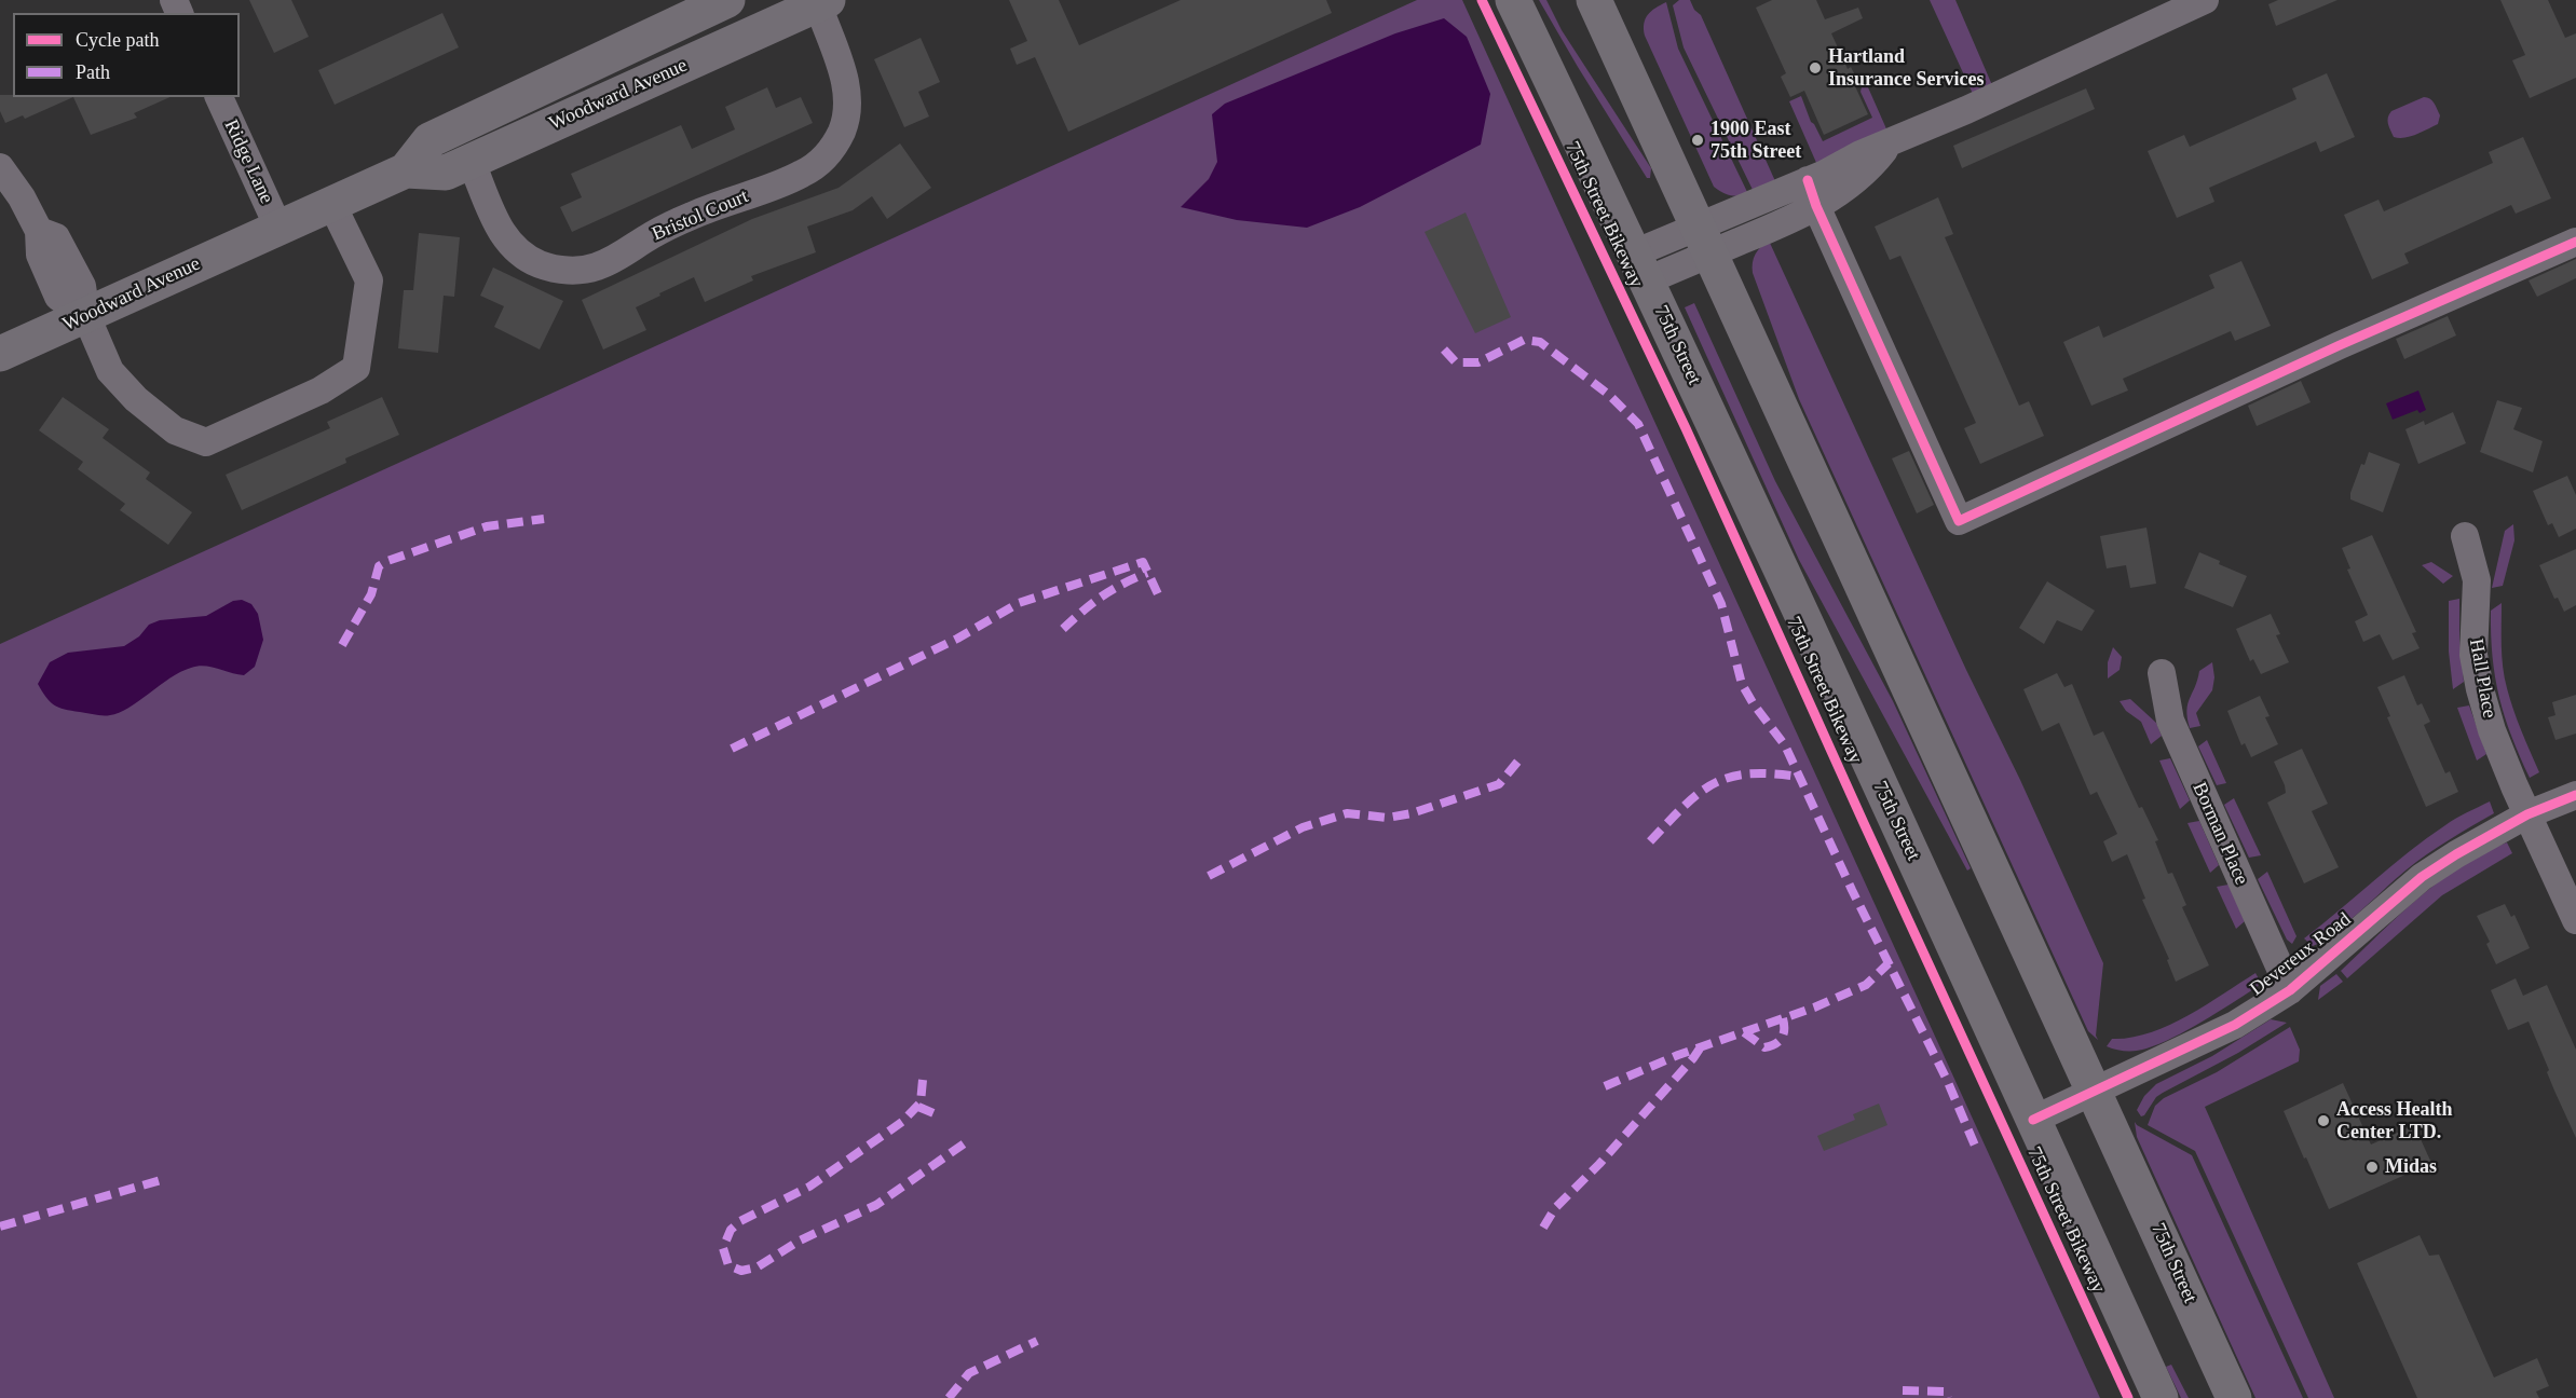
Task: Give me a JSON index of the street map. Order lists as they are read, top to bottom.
{
  "streets": {
    "main road": ["Woodward Avenue", "75th Street"],
    "street": [
      "Ridge Lane",
      "Bristol Court",
      "Hall Place",
      "Borman Place",
      "Devereux Road"
    ],
    "cycle path": ["75th Street Bikeway"]
  },
  "crossings": [
    ["Woodward Avenue", "Ridge Lane"],
    ["Woodward Avenue", "Bristol Court"],
    ["75th Street", "Devereux Road"],
    ["Hall Place", "Devereux Road"],
    ["Borman Place", "Devereux Road"]
  ],
  "places": [
    "Hartland Insurance Services",
    "1900 East 75th Street",
    "Access Health Center LTD.",
    "Midas"
  ],
  "legend": ["Cycle path", "Path"]
}
